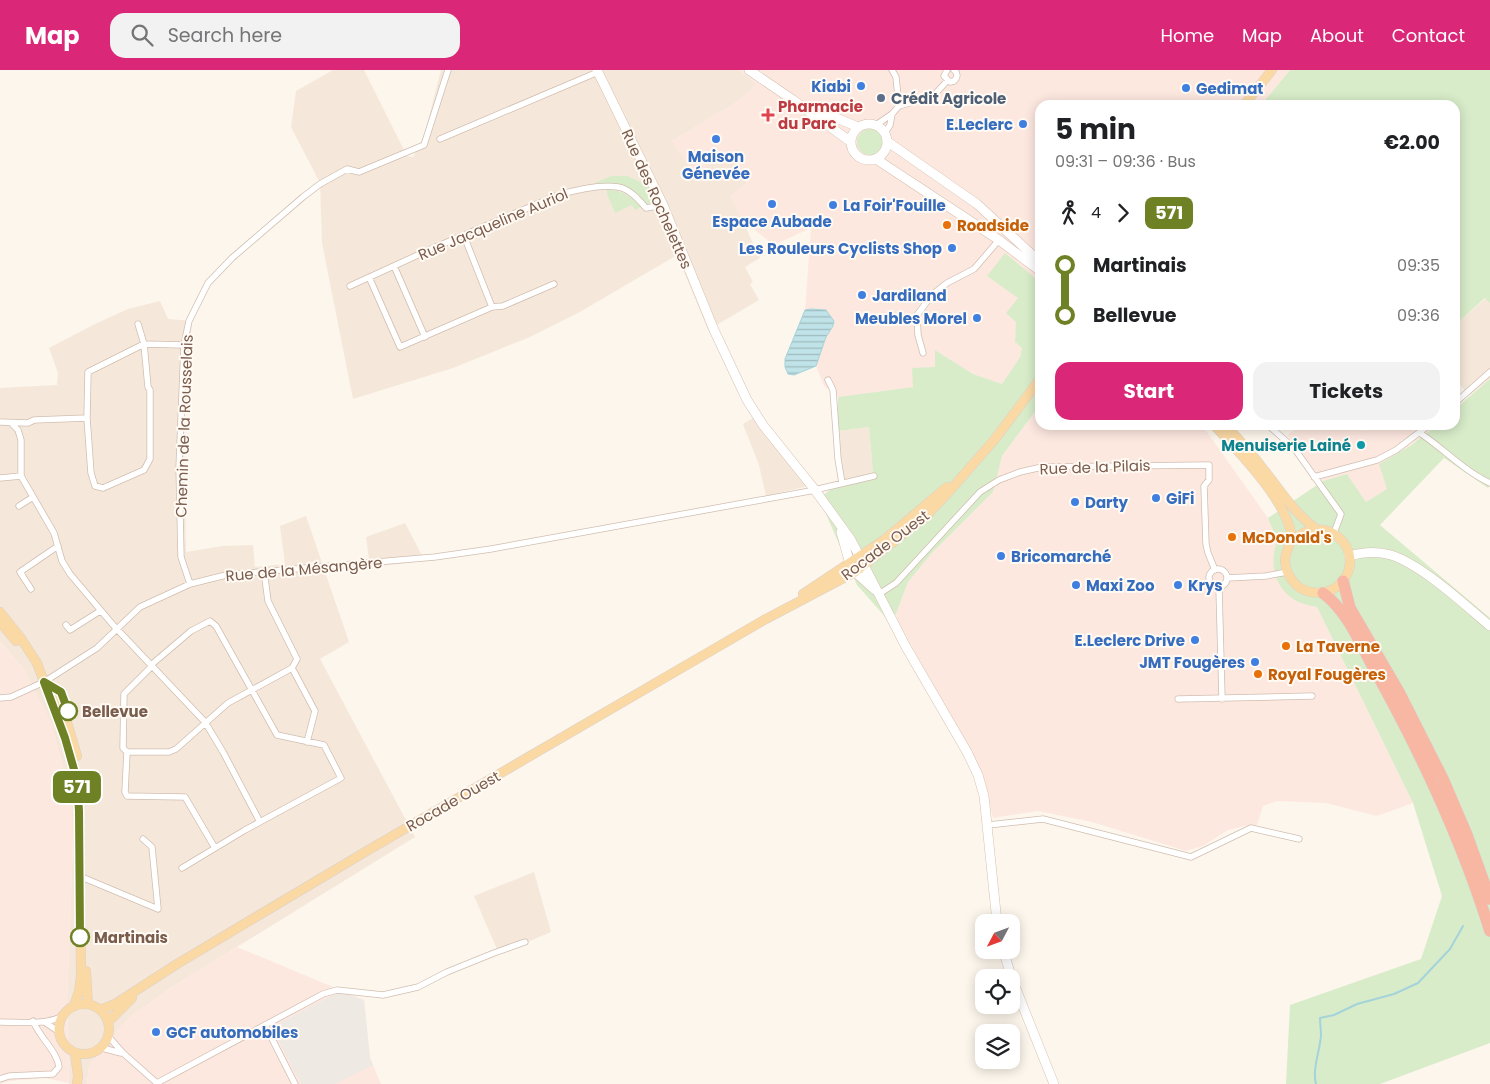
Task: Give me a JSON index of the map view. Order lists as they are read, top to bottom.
{
  "streets": {
    "main road": ["Rocade Ouest"],
    "street": [
      "Rue des Rochelettes",
      "Rue Jacqueline Auriol",
      "Chemin de la Rousselais",
      "Rue de la Pilais",
      "Rue de la Mésangère"
    ]
  },
  "crossings": [
    ["Rue des Rochelettes", "Rue Jacqueline Auriol"],
    ["Rue des Rochelettes", "Rue de la Pilais"],
    ["Rue des Rochelettes", "Rocade Ouest"],
    ["Rue des Rochelettes", "Rue de la Mésangère"],
    ["Chemin de la Rousselais", "Rue de la Mésangère"]
  ],
  "places": {
    "other": [
      "Kiabi",
      "Gedimat",
      "Crédit Agricole",
      "E.Leclerc",
      "Maison Génevée",
      "Espace Aubade",
      "La Foir'Fouille",
      "Roadside",
      "Les Rouleurs Cyclists Shop",
      "Jardiland",
      "Meubles Morel",
      "Menuiserie Lainé",
      "GiFi",
      "Darty",
      "McDonald's",
      "Bricomarché",
      "Maxi Zoo",
      "Krys",
      "E.Leclerc Drive",
      "La Taverne",
      "JMT Fougères",
      "Royal Fougères",
      "Bellevue",
      "Martinais",
      "GCF automobiles"
    ],
    "health": ["Pharmacie du Parc"]
  },
  "lines": ["bus line 571"],
  "north": "bottom left",
  "page": {
    "header": "Map",
    "search": "Search here",
    "nav": [
      "Home",
      "Map",
      "About",
      "Contact"
    ],
    "on_map": "571",
    "heading": ["5 min", "09:31 – 09:36 · Bus", "€2.00"],
    "legs": ["4", "571"],
    "list": [
      {
        "name": "Martinais",
        "value": "09:35"
      },
      {
        "name": "Bellevue",
        "value": "09:36"
      }
    ],
    "buttons": ["Start", "Tickets"]
  }
}
